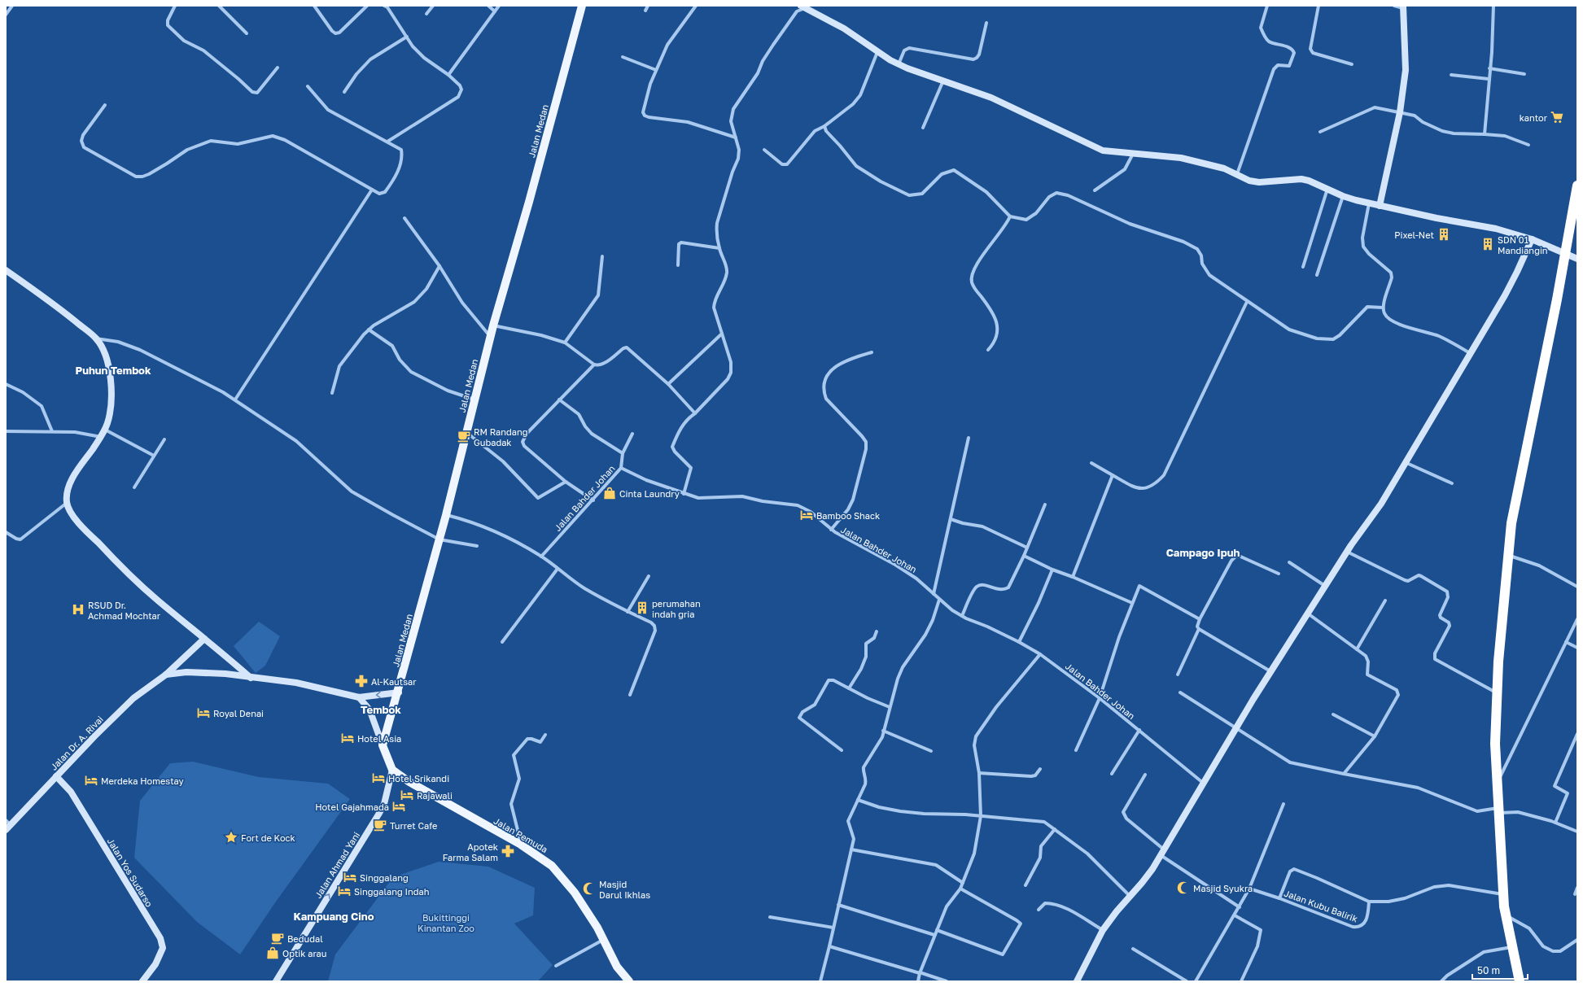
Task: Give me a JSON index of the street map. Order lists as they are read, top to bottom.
{
  "streets": {
    "main road": ["Jalan Medan", "Jalan Pemuda"],
    "street": [
      "Jalan Bahder Johan",
      "Jalan Dr. A. Rivai",
      "Jalan Ahmad Yani",
      "Jalan Yos Sudarso",
      "Jalan Kubu Balirik"
    ]
  },
  "crossings": [
    ["Jalan Dr. A. Rivai", "Jalan Yos Sudarso"],
    ["Jalan Pemuda", "Jalan Ahmad Yani"]
  ],
  "one_way": ["Jalan Ahmad Yani"],
  "districts": [
    "Puhun Tembok",
    "Campago Ipuh",
    "Tembok",
    "Kampuang Cino"
  ],
  "parks": ["Bukittinggi Kinantan Zoo"],
  "places": {
    "supermarket": ["kantor"],
    "building": ["Pixel-Net", "SDN 01 Mandiangin", "perumahan indah gria"],
    "cafe": ["RM Randang Gubadak", "Turret Cafe", "Bedudal"],
    "shop": ["Cinta Laundry", "Optik arau"],
    "hotel": [
      "Bamboo Shack",
      "Royal Denai",
      "Hotel Asia",
      "Hotel Srikandi",
      "Merdeka Homestay",
      "Rajawali",
      "Hotel Gajahmada",
      "Singgalang",
      "Singgalang Indah"
    ],
    "hospital": ["RSUD Dr. Achmad Mochtar"],
    "pharmacy": ["Al-Kautsar", "Apotek Farma Salam"],
    "place": ["Fort de Kock"],
    "mosque": ["Masjid Syukra", "Masjid Darul Ikhlas"]
  },
  "scale_bar": "50 m"
}
